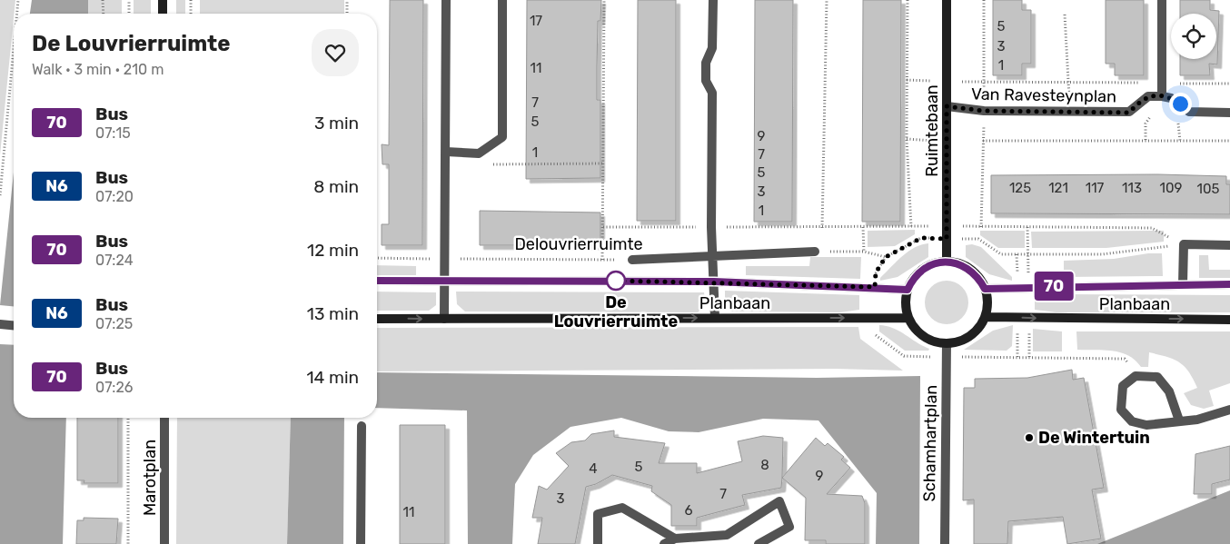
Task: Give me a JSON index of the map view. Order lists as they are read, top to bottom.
{
  "streets": {
    "street": [
      "Van Ravesteynplan",
      "Ruimtebaan",
      "Delouvrierruimte",
      "Planbaan",
      "Schamhartplan",
      "Marotplan"
    ]
  },
  "crossings": [
    ["Van Ravesteynplan", "Ruimtebaan"],
    ["Ruimtebaan", "Planbaan"],
    ["Ruimtebaan", "Schamhartplan"],
    ["Planbaan", "Schamhartplan"]
  ],
  "places": ["De Louvrierruimte", "De Wintertuin"],
  "lines": ["bus line 70"],
  "house_numbers": [
    "17",
    "5",
    "3",
    "1",
    "11",
    "7",
    "5",
    "9",
    "1",
    "7",
    "5",
    "125",
    "121",
    "117",
    "113",
    "109",
    "105",
    "3",
    "1",
    "8",
    "5",
    "4",
    "9",
    "7",
    "3",
    "6",
    "11"
  ],
  "page": {
    "on_map": "70",
    "heading": ["De Louvrierruimte", "Walk · 3 min · 210 m"],
    "list": [
      {
        "mark": "70",
        "name": "Bus",
        "note": "07:15",
        "value": "3 min"
      },
      {
        "mark": "N6",
        "name": "Bus",
        "note": "07:20",
        "value": "8 min"
      },
      {
        "mark": "70",
        "name": "Bus",
        "note": "07:24",
        "value": "12 min"
      },
      {
        "mark": "N6",
        "name": "Bus",
        "note": "07:25",
        "value": "13 min"
      },
      {
        "mark": "70",
        "name": "Bus",
        "note": "07:26",
        "value": "14 min"
      }
    ]
  }
}
